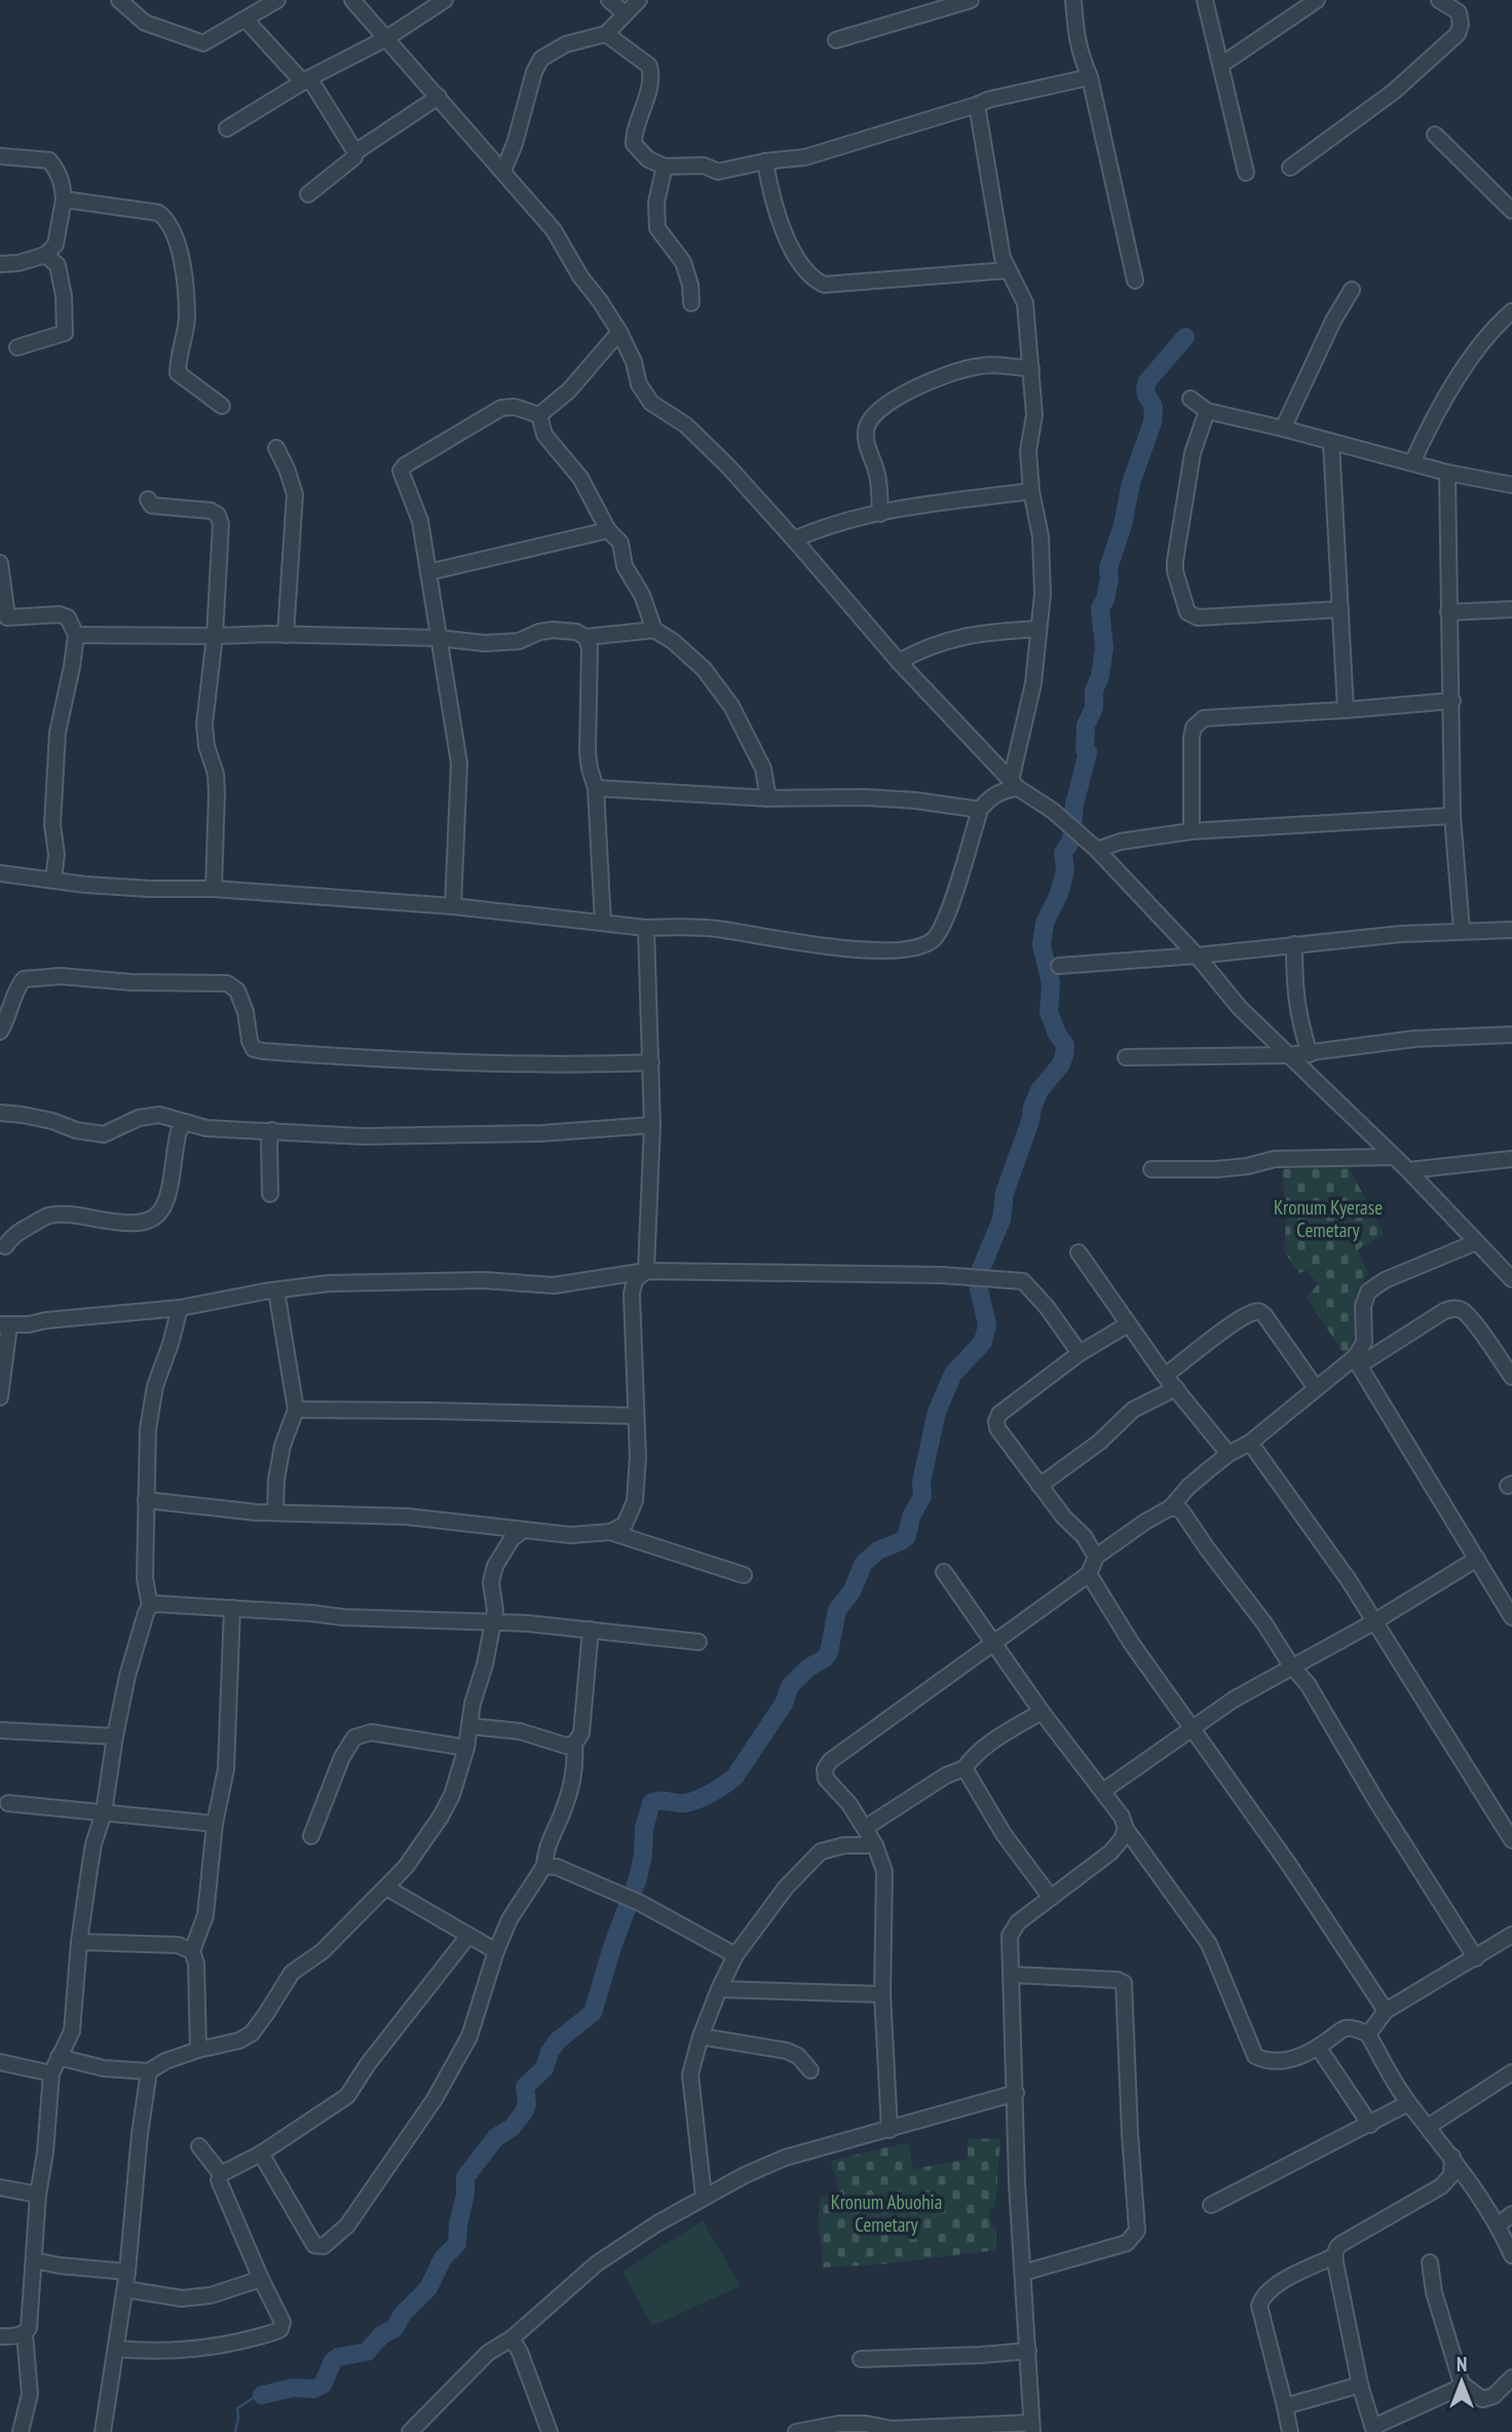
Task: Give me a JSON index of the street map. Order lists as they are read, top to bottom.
{
  "parks": ["Kronum Kyerase Cemetary", "Kronum Abuohia Cemetary"],
  "north": "top"
}
